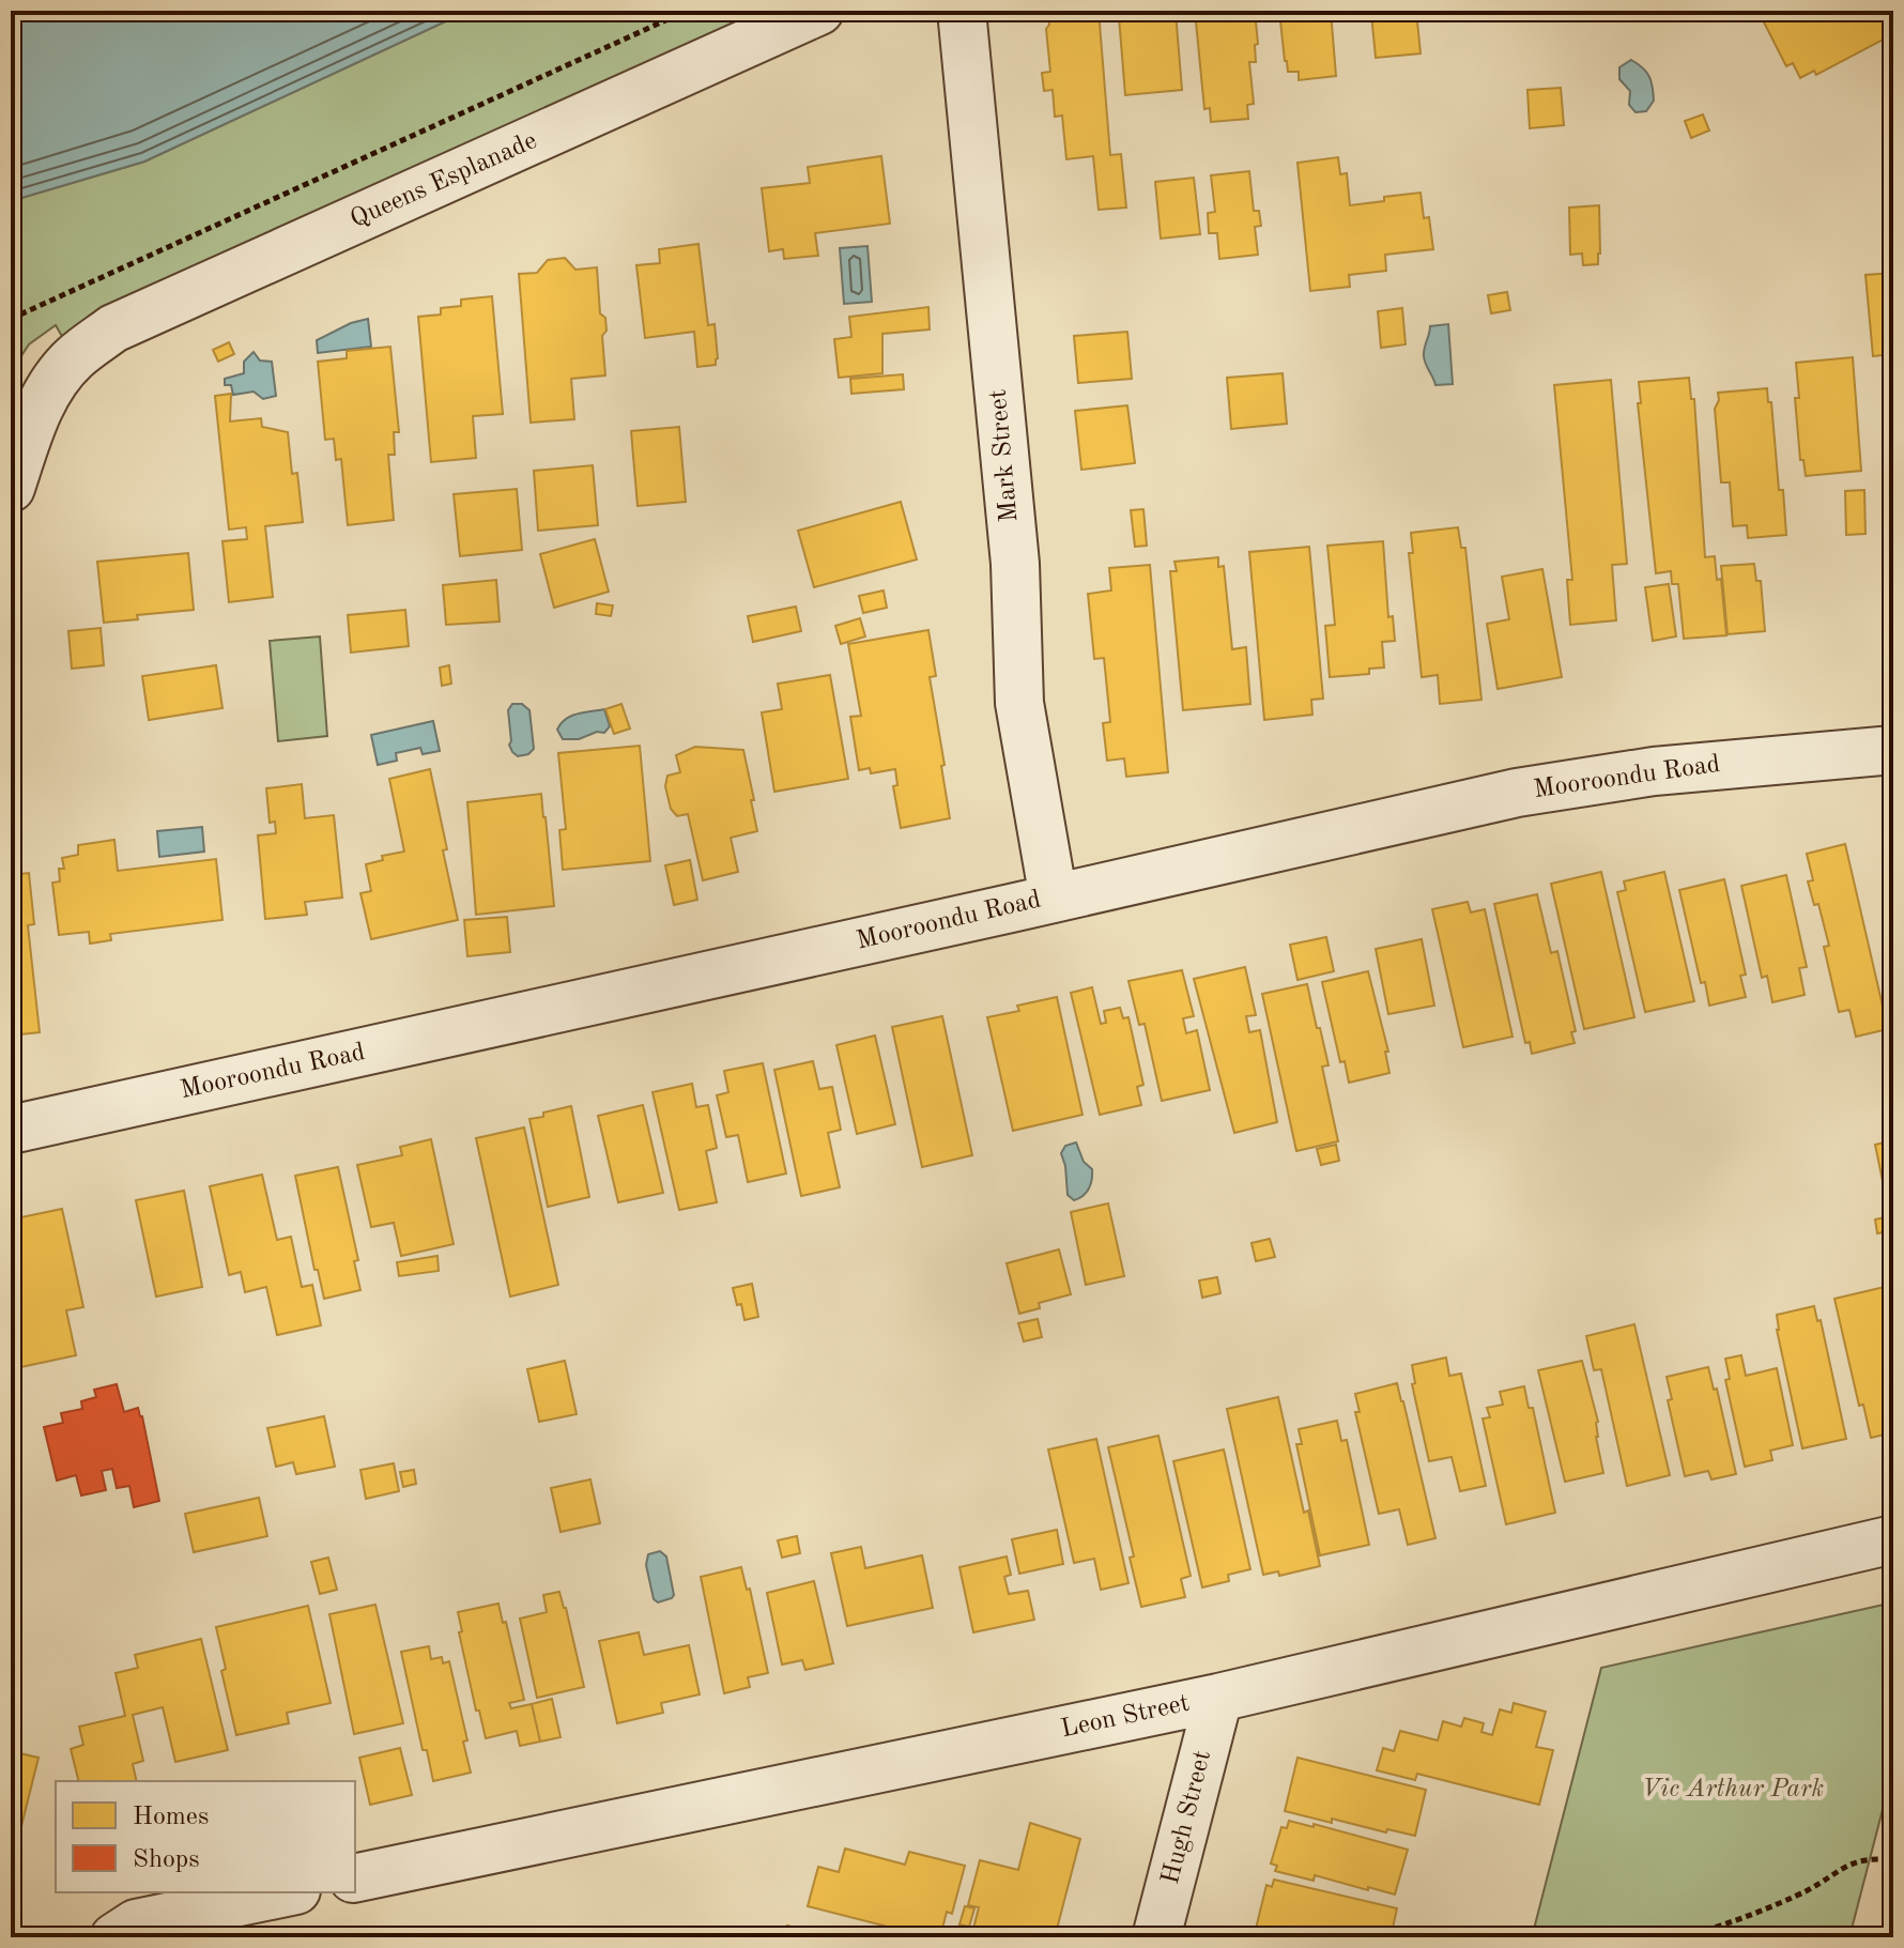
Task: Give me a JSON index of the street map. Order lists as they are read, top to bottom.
{
  "streets": {
    "street": [
      "Queens Esplanade",
      "Mark Street",
      "Mooroondu Road",
      "Leon Street",
      "Hugh Street"
    ]
  },
  "crossings": [
    ["Mark Street", "Mooroondu Road"],
    ["Leon Street", "Hugh Street"]
  ],
  "parks": ["Vic Arthur Park"],
  "legend": ["Homes", "Shops"]
}
